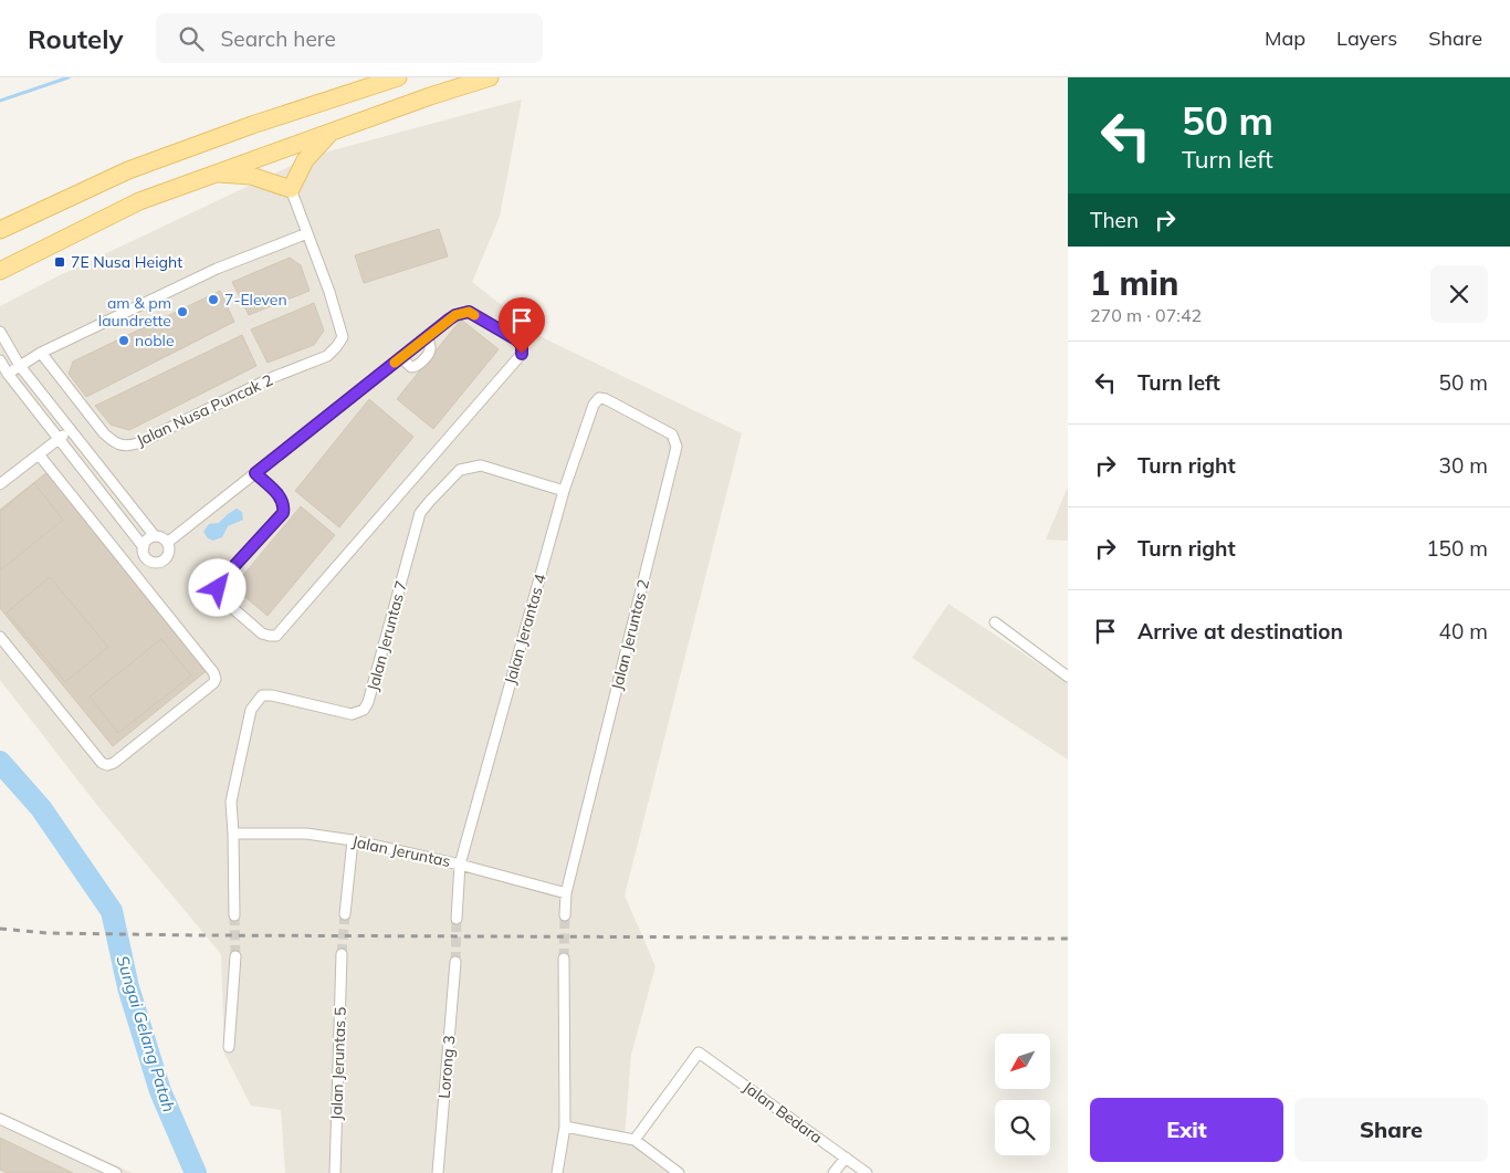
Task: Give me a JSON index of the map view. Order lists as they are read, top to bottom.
{
  "streets": {
    "street": [
      "Jalan Nusa Puncak 2",
      "Jalan Jerantas 4",
      "Jalan Jeruntas 2",
      "Jalan Jeruntas 7",
      "Jalan Jeruntas",
      "Jalan Jeruntas 5",
      "Lorong 3",
      "Jalan Bedara"
    ]
  },
  "crossings": [
    ["Jalan Jerantas 4", "Jalan Jeruntas 2"],
    ["Jalan Jerantas 4", "Jalan Jeruntas 7"],
    ["Jalan Jerantas 4", "Jalan Jeruntas"],
    ["Jalan Jeruntas 2", "Jalan Jeruntas"],
    ["Jalan Jeruntas 7", "Jalan Jeruntas"]
  ],
  "water": ["Sungai Gelang Patah"],
  "places": {
    "transit": ["7E Nusa Height"],
    "other": ["7-Eleven", "am & pm laundrette", "noble"]
  },
  "north": "bottom left",
  "page": {
    "header": "Routely",
    "search": "Search here",
    "nav": ["Map", "Layers", "Share"],
    "turn": ["50 m", "Turn left"],
    "then": "Then",
    "heading": ["1 min", "270 m · 07:42"],
    "list": [
      {
        "name": "Turn left",
        "value": "50 m"
      },
      {
        "name": "Turn right",
        "value": "30 m"
      },
      {
        "name": "Turn right",
        "value": "150 m"
      },
      {
        "name": "Arrive at destination",
        "value": "40 m"
      }
    ],
    "buttons": ["Exit", "Share"]
  }
}
